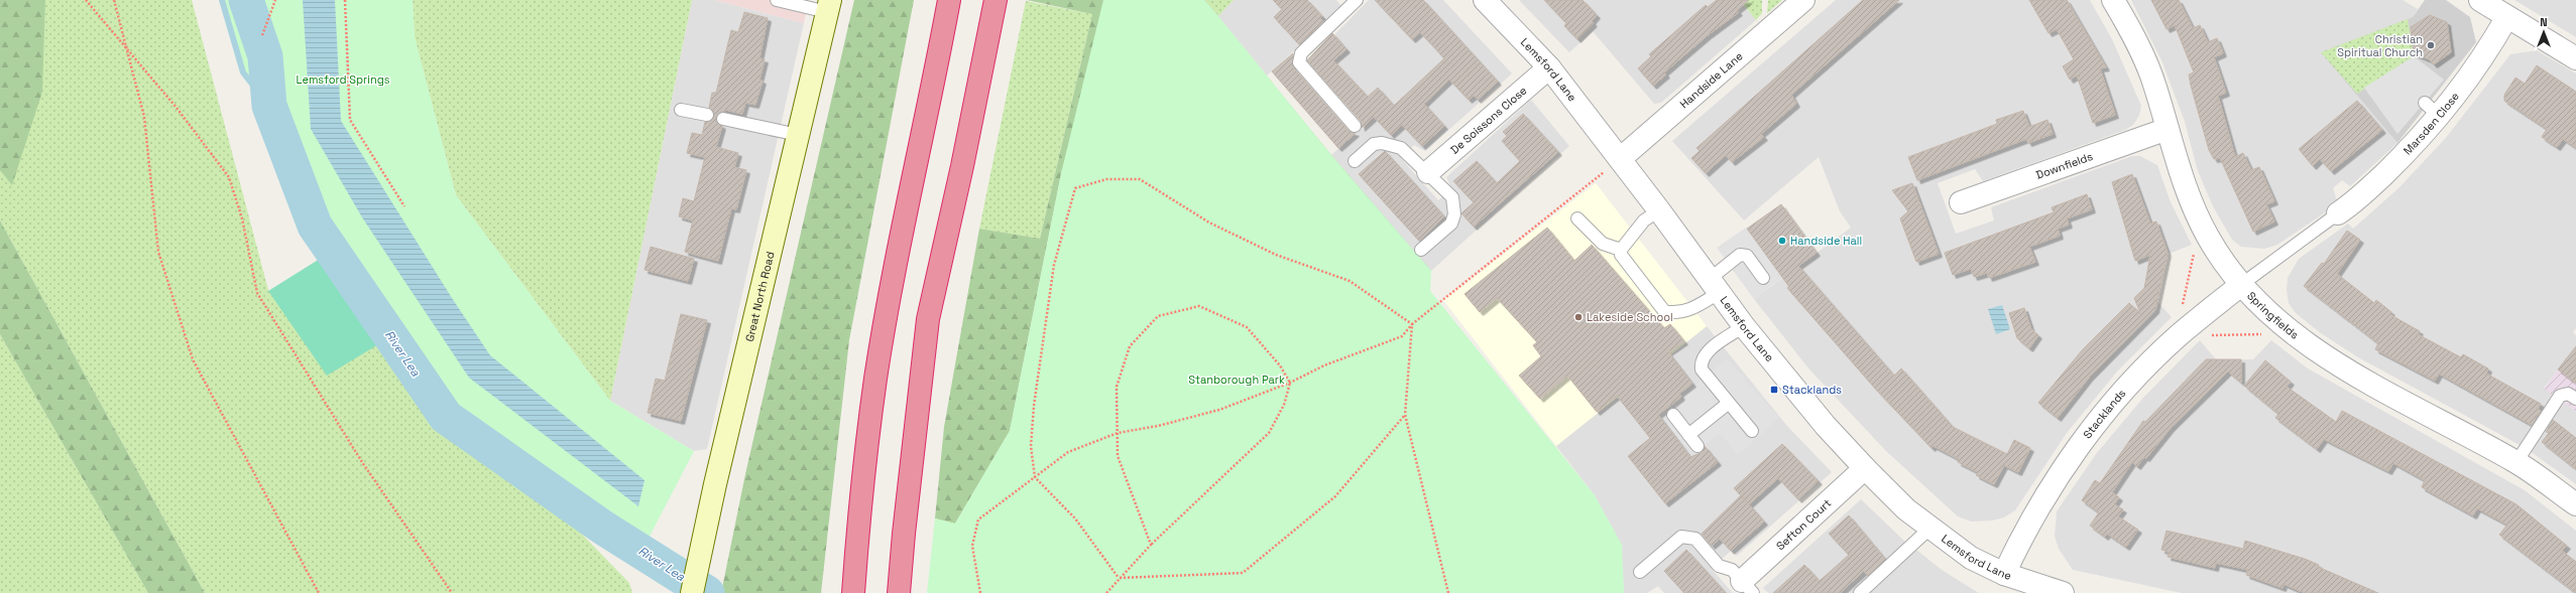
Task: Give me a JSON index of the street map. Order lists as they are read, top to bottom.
{
  "streets": {
    "main road": ["Great North Road"],
    "street": [
      "Lemsford Lane",
      "Handside Lane",
      "De Soissons Close",
      "Marsden Close",
      "Downfields",
      "Springfields",
      "Stacklands",
      "Sefton Court"
    ]
  },
  "crossings": [
    ["Lemsford Lane", "Handside Lane"],
    ["Lemsford Lane", "De Soissons Close"],
    ["Lemsford Lane", "Stacklands"],
    ["Lemsford Lane", "Sefton Court"],
    ["Downfields", "Springfields"],
    ["Springfields", "Stacklands"]
  ],
  "water": ["River Lea"],
  "parks": ["Lemsford Springs", "Stanborough Park"],
  "places": {
    "other": ["Christian Spiritual Church", "Handside Hall", "Lakeside School"],
    "transit": ["Stacklands"]
  },
  "north": "top"
}
